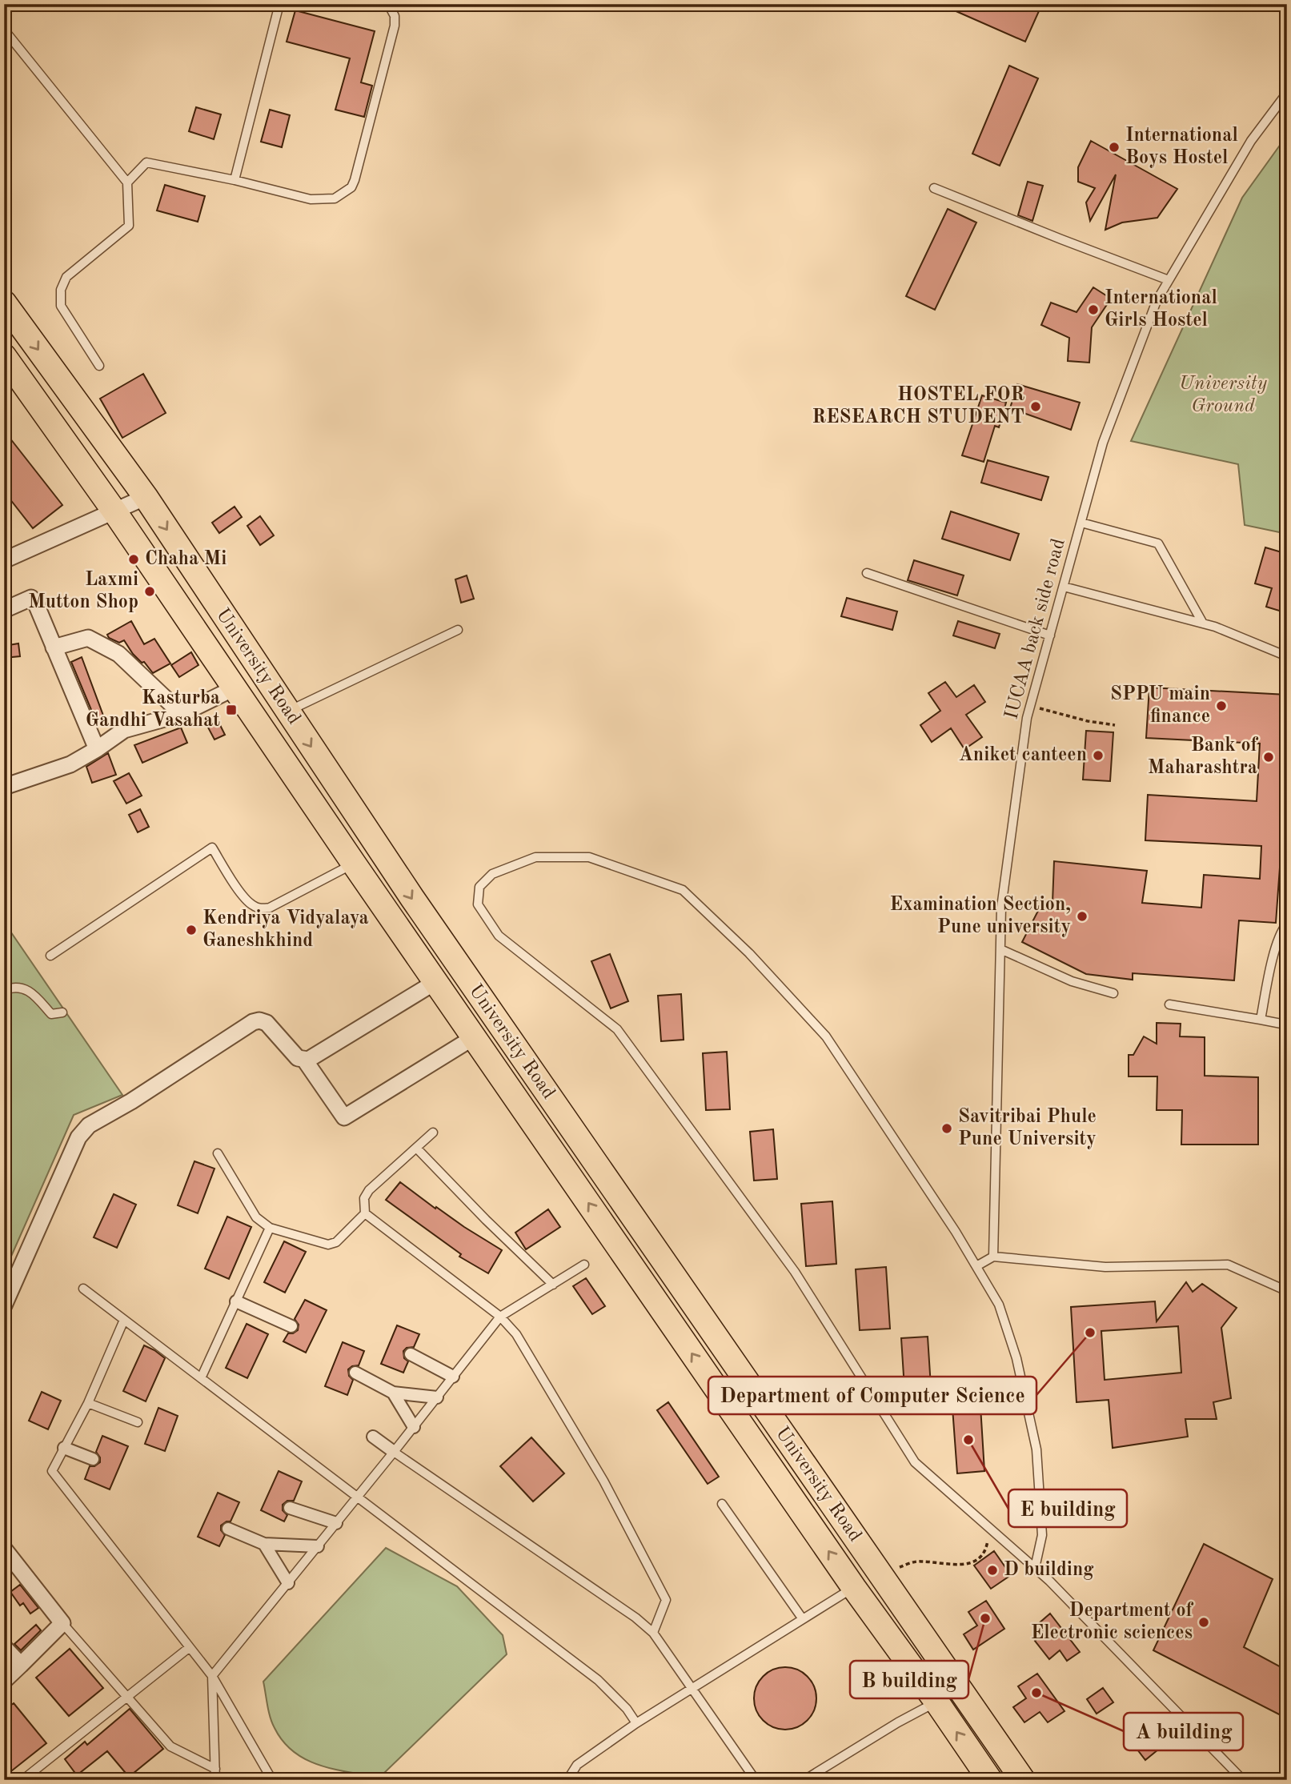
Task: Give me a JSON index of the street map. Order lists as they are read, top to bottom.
{
  "streets": {
    "main road": ["University Road"],
    "lane": ["IUCAA back side road"]
  },
  "parks": ["University Ground"],
  "places": {
    "other": [
      "International Boys Hostel",
      "International Girls Hostel",
      "HOSTEL FOR RESEARCH STUDENT",
      "Chaha Mi",
      "Laxmi Mutton Shop",
      "SPPU main finance",
      "Aniket canteen",
      "Bank of Maharashtra",
      "Examination Section, Pune university",
      "Kendriya Vidyalaya Ganeshkhind",
      "Savitribai Phule Pune University",
      "Department of Computer Science",
      "E building",
      "D building",
      "B building",
      "Department of Electronic sciences",
      "A building"
    ],
    "transit": ["Kasturba Gandhi Vasahat"]
  }
}
